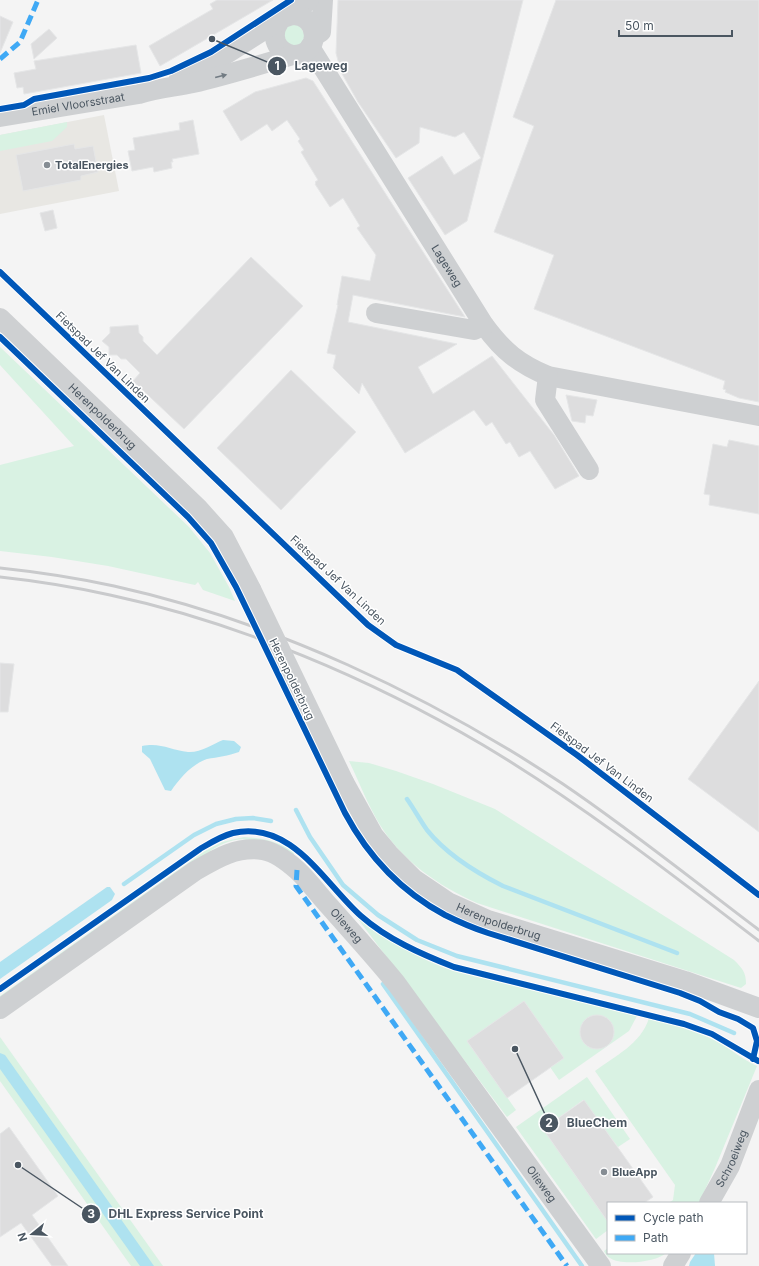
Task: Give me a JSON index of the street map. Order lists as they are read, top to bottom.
{
  "streets": {
    "street": [
      "Emiel Vloorsstraat",
      "Lageweg",
      "Herenpolderbrug",
      "Olieweg",
      "Schroeiweg"
    ],
    "cycle path": ["Fietspad Jef Van Linden"]
  },
  "crossings": [
    ["Emiel Vloorsstraat", "Lageweg"]
  ],
  "places": [
    "Lageweg",
    "TotalEnergies",
    "BlueChem",
    "DHL Express Service Point",
    "BlueApp"
  ],
  "legend": ["Cycle path", "Path"],
  "scale_bar": "50 m",
  "north": "left"
}
